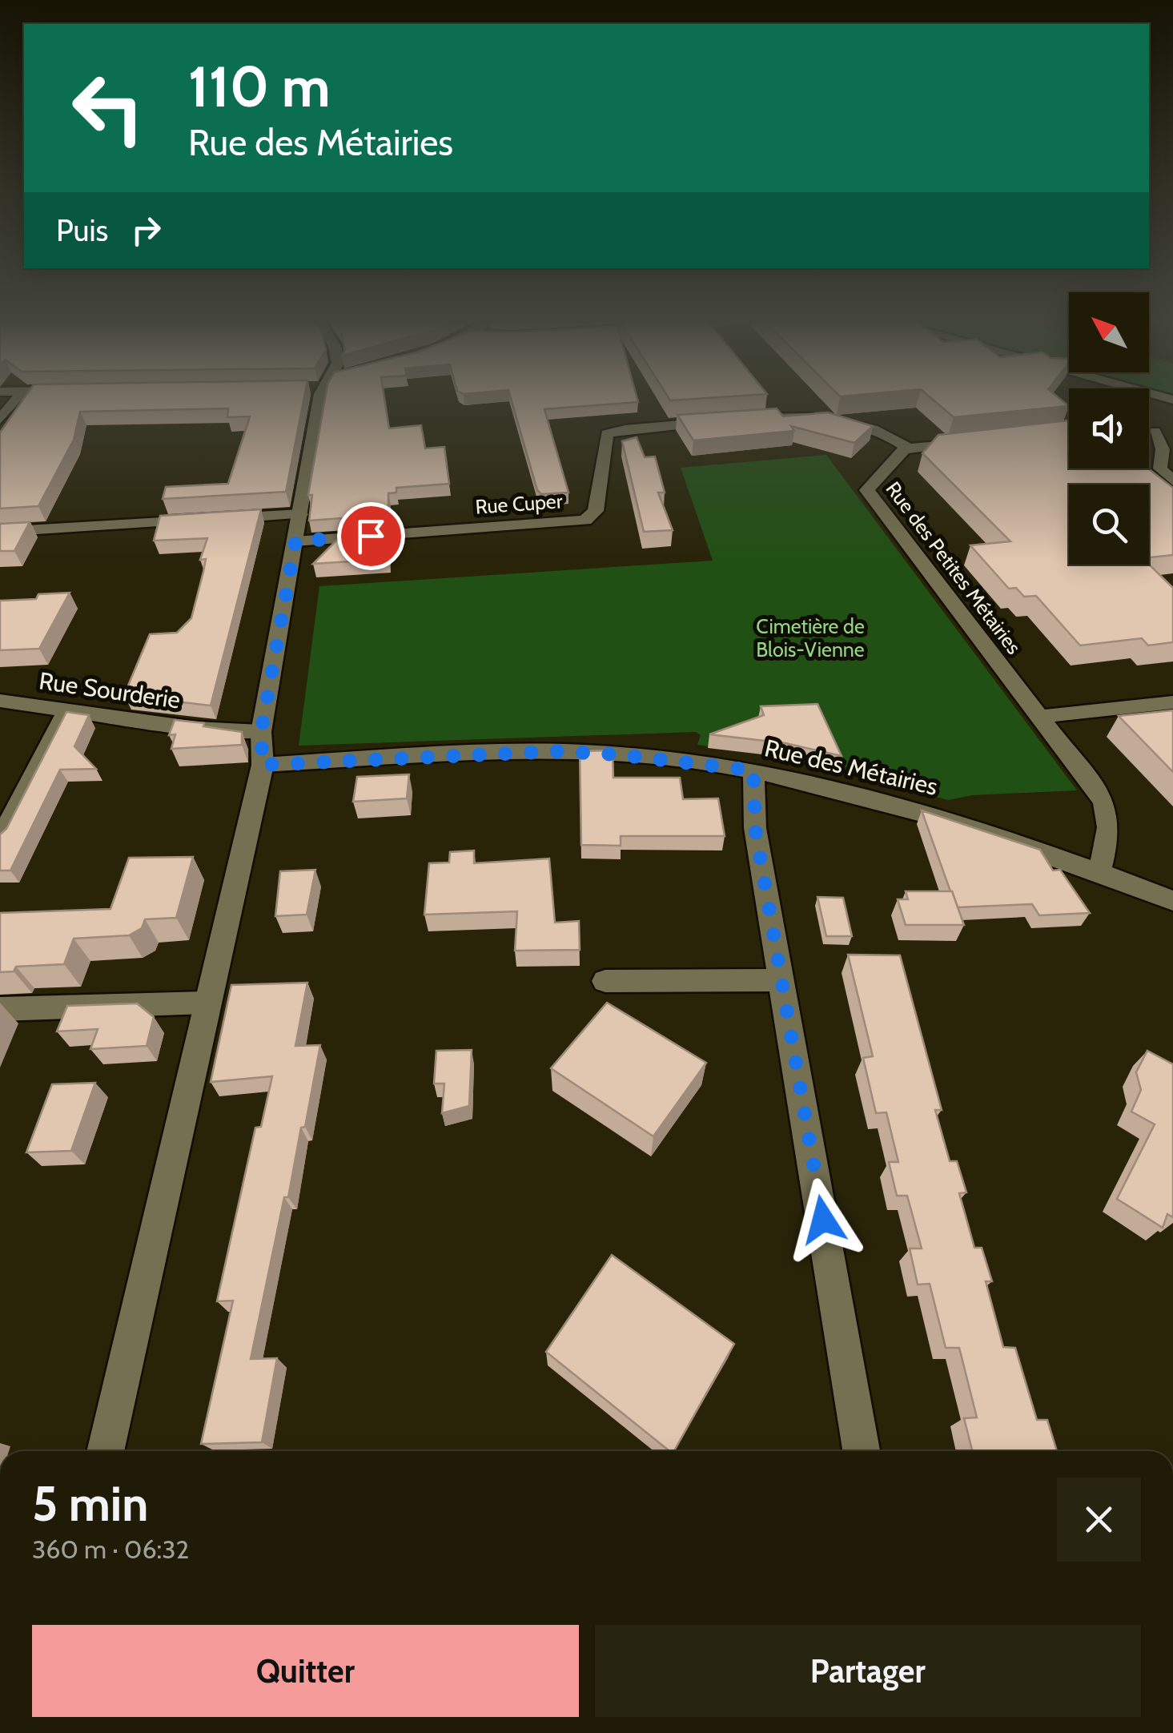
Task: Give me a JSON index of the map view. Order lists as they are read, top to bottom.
{
  "streets": {
    "street": [
      "Rue Cuper",
      "Rue des Petites Métairies",
      "Rue Sourderie",
      "Rue des Métairies"
    ]
  },
  "crossings": [
    ["Rue Cuper", "Rue des Petites Métairies"],
    ["Rue des Petites Métairies", "Rue des Métairies"]
  ],
  "parks": ["Cimetière de Blois-Vienne"],
  "north": "top left",
  "page": {
    "turn": ["110 m", "Rue des Métairies"],
    "then": "Puis",
    "heading": ["5 min", "360 m · 06:32"],
    "buttons": ["Quitter", "Partager"]
  }
}
